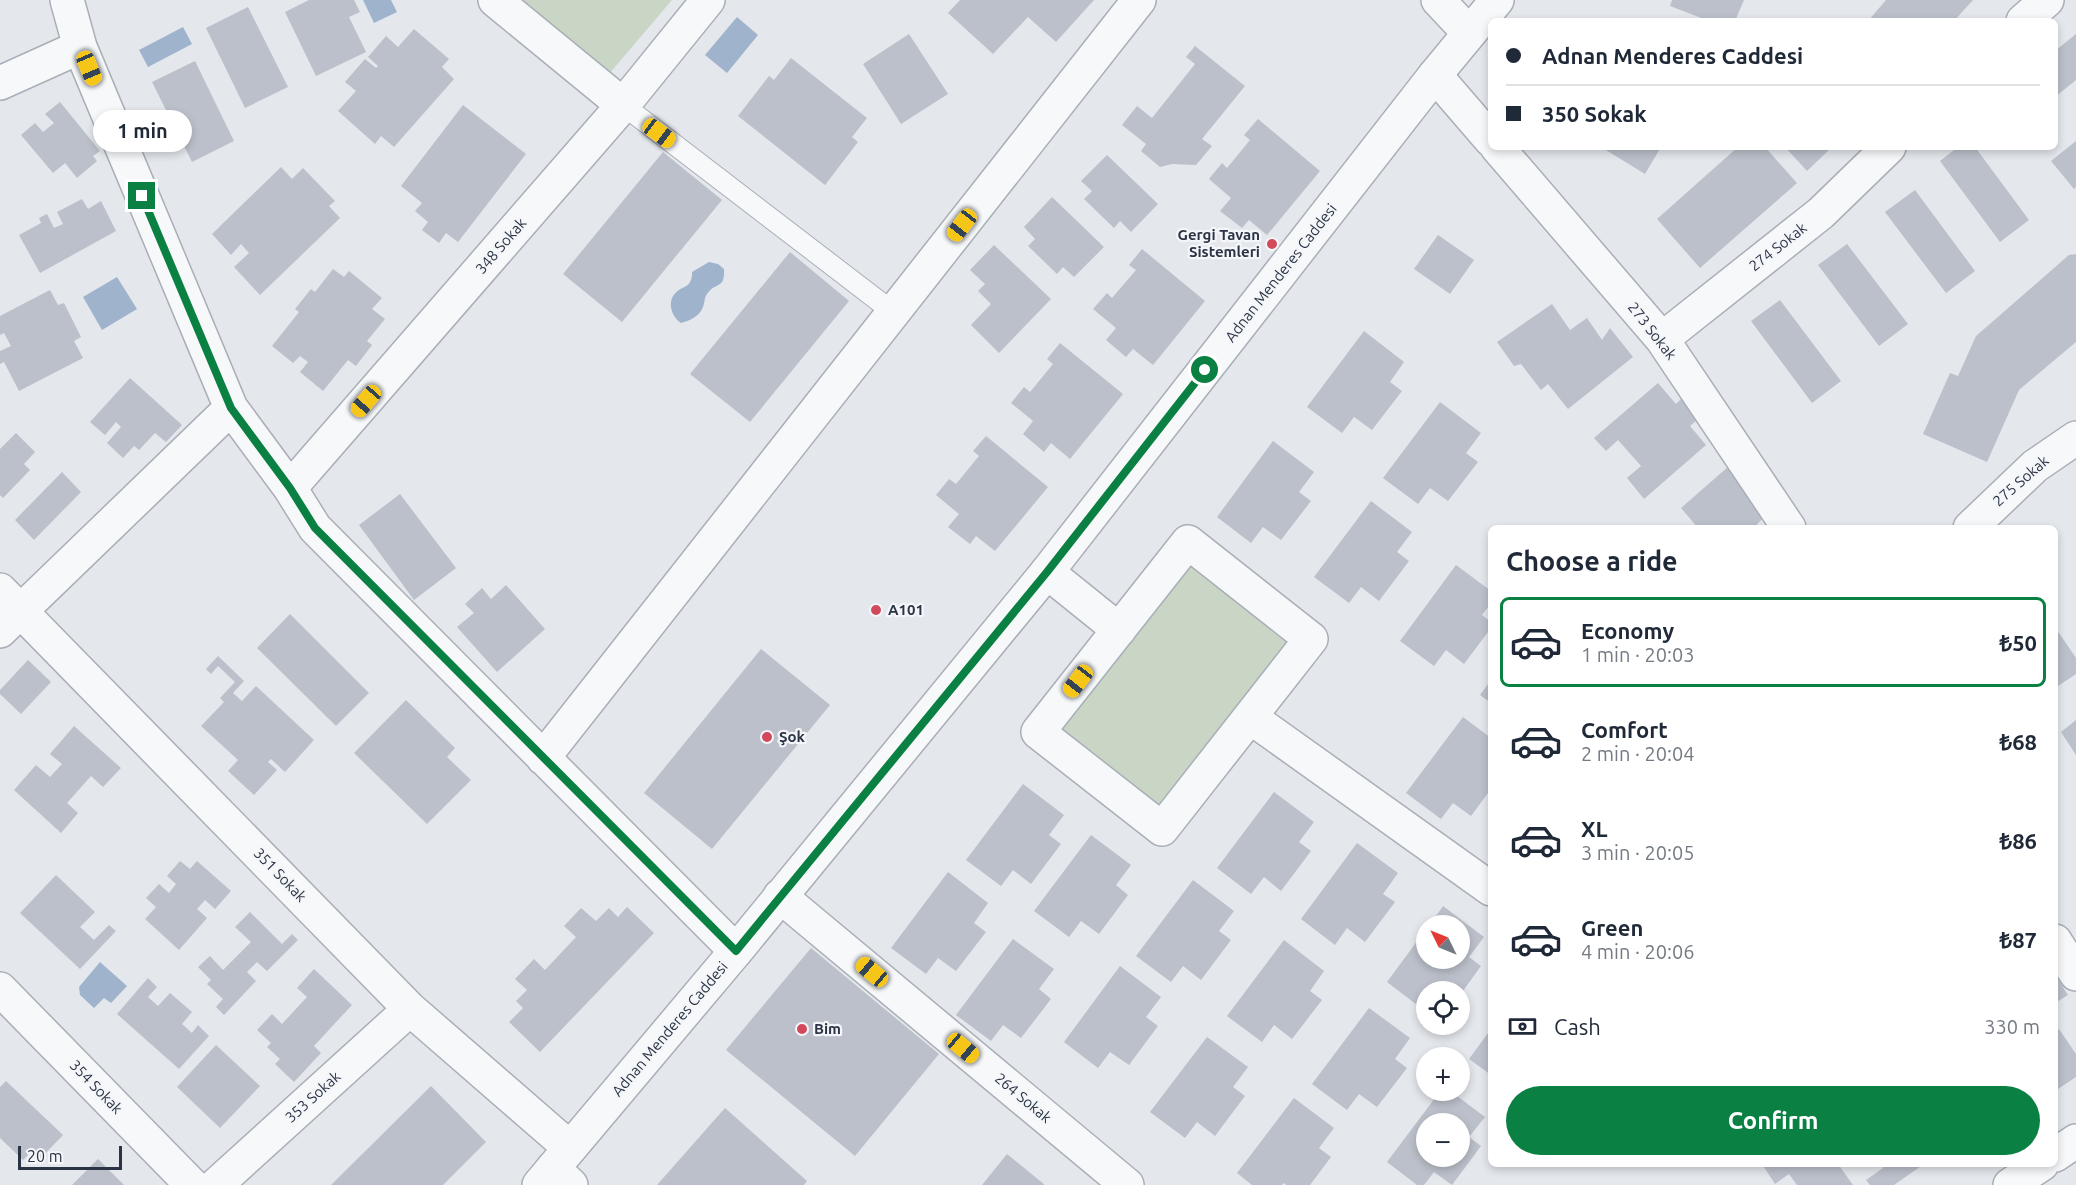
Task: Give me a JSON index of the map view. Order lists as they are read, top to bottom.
{
  "streets": {
    "street": [
      "348 Sokak",
      "274 Sokak",
      "Adnan Menderes Caddesi",
      "273 Sokak",
      "275 Sokak",
      "351 Sokak",
      "354 Sokak",
      "353 Sokak",
      "264 Sokak"
    ]
  },
  "crossings": [
    ["274 Sokak", "273 Sokak"],
    ["Adnan Menderes Caddesi", "351 Sokak"],
    ["Adnan Menderes Caddesi", "264 Sokak"],
    ["351 Sokak", "353 Sokak"]
  ],
  "places": [
    "Gergi Tavan Sistemleri",
    "A101",
    "Şok",
    "Bim"
  ],
  "scale_bar": "20 m",
  "north": "top left",
  "page": {
    "banner": ["Adnan Menderes Caddesi", "350 Sokak"],
    "bubble": "1 min",
    "heading": "Choose a ride",
    "list": [
      {
        "name": "Economy",
        "note": "1 min · 20:03",
        "value": "₺50"
      },
      {
        "name": "Comfort",
        "note": "2 min · 20:04",
        "value": "₺68"
      },
      {
        "name": "XL",
        "note": "3 min · 20:05",
        "value": "₺86"
      },
      {
        "name": "Green",
        "note": "4 min · 20:06",
        "value": "₺87"
      }
    ],
    "map_buttons": ["+", "−"],
    "pay": ["Cash", "330 m"],
    "buttons": "Confirm",
    "scale": "20 m"
  }
}
